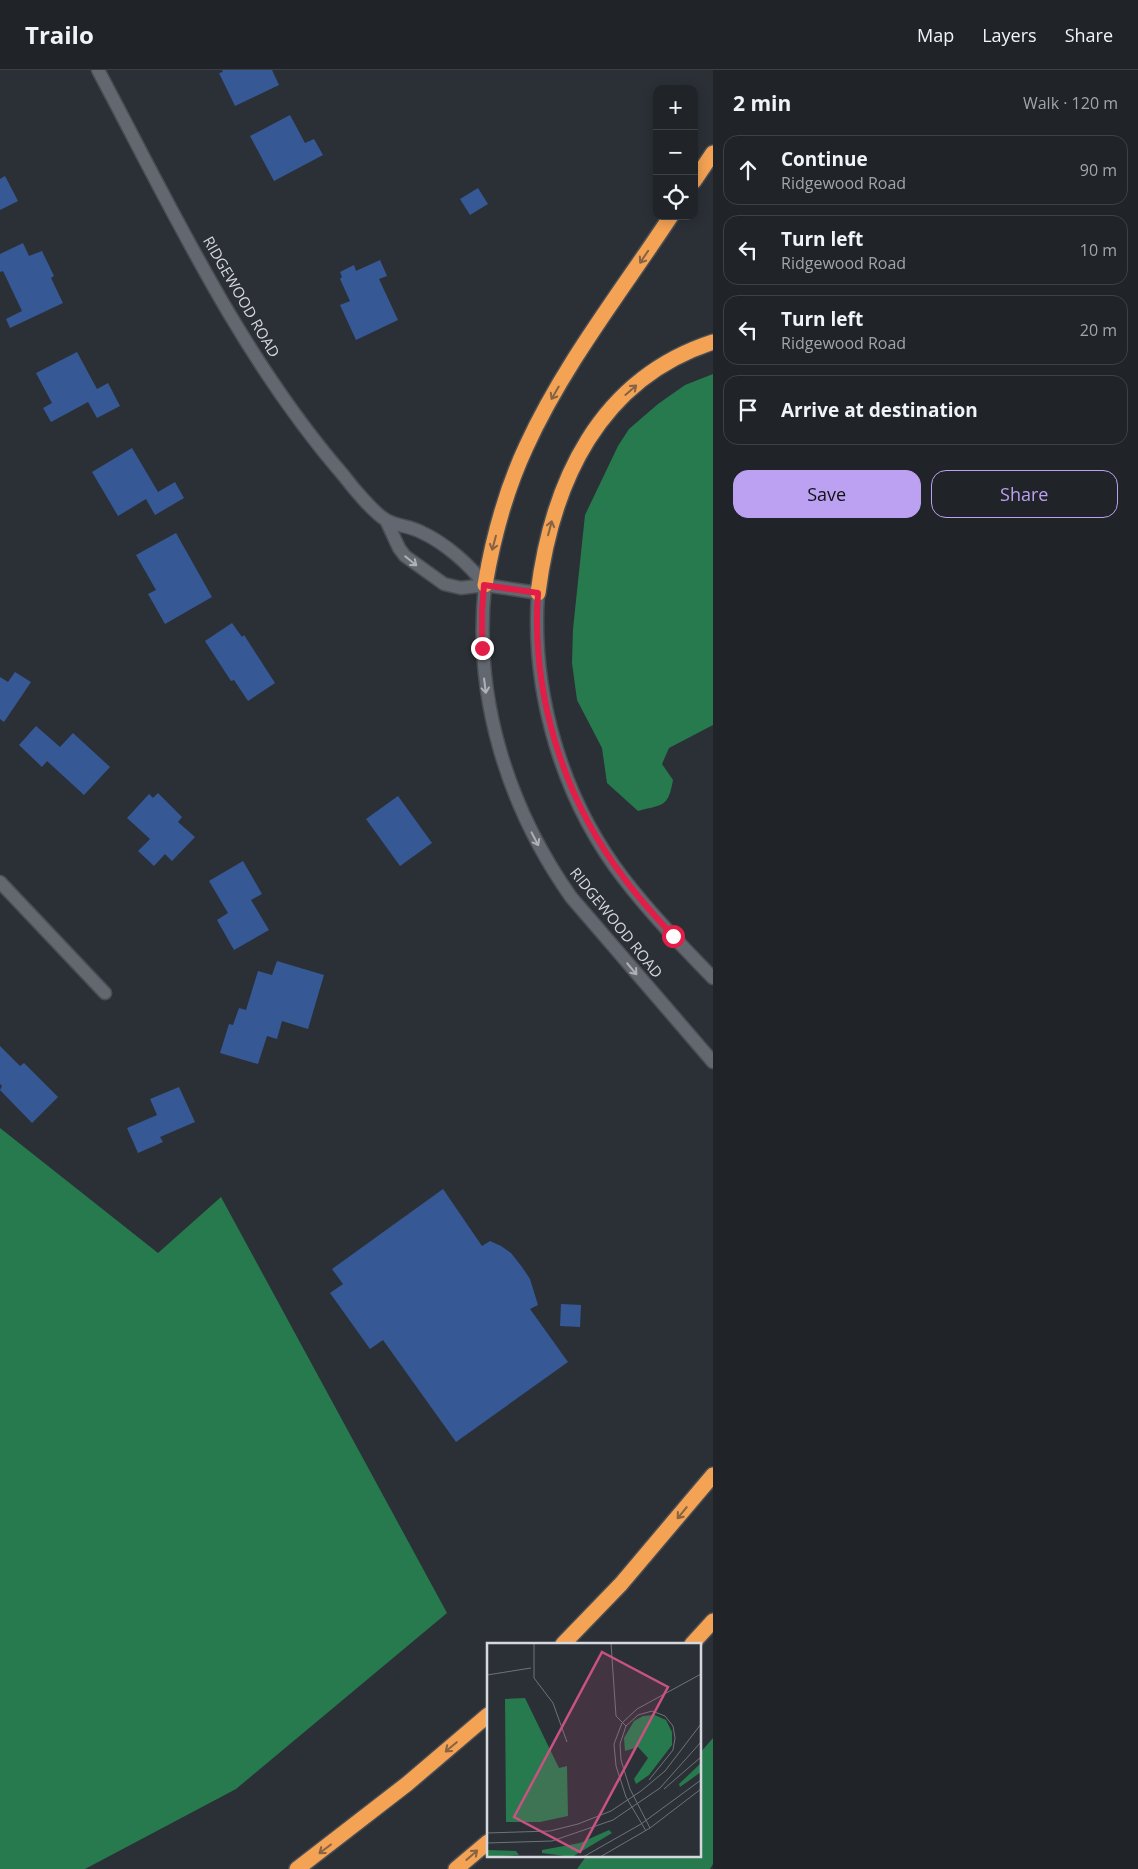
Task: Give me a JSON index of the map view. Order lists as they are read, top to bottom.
{
  "streets": {
    "main road": ["RIDGEWOOD ROAD"]
  },
  "page": {
    "header": "Trailo",
    "nav": ["Map", "Layers", "Share"],
    "heading": ["2 min", "Walk · 120 m"],
    "map_buttons": ["+", "−"],
    "list": [
      ["Continue", "Ridgewood Road", "90 m"],
      ["Turn left", "Ridgewood Road", "10 m"],
      ["Turn left", "Ridgewood Road", "20 m"],
      "Arrive at destination"
    ],
    "buttons": ["Save", "Share"]
  }
}
